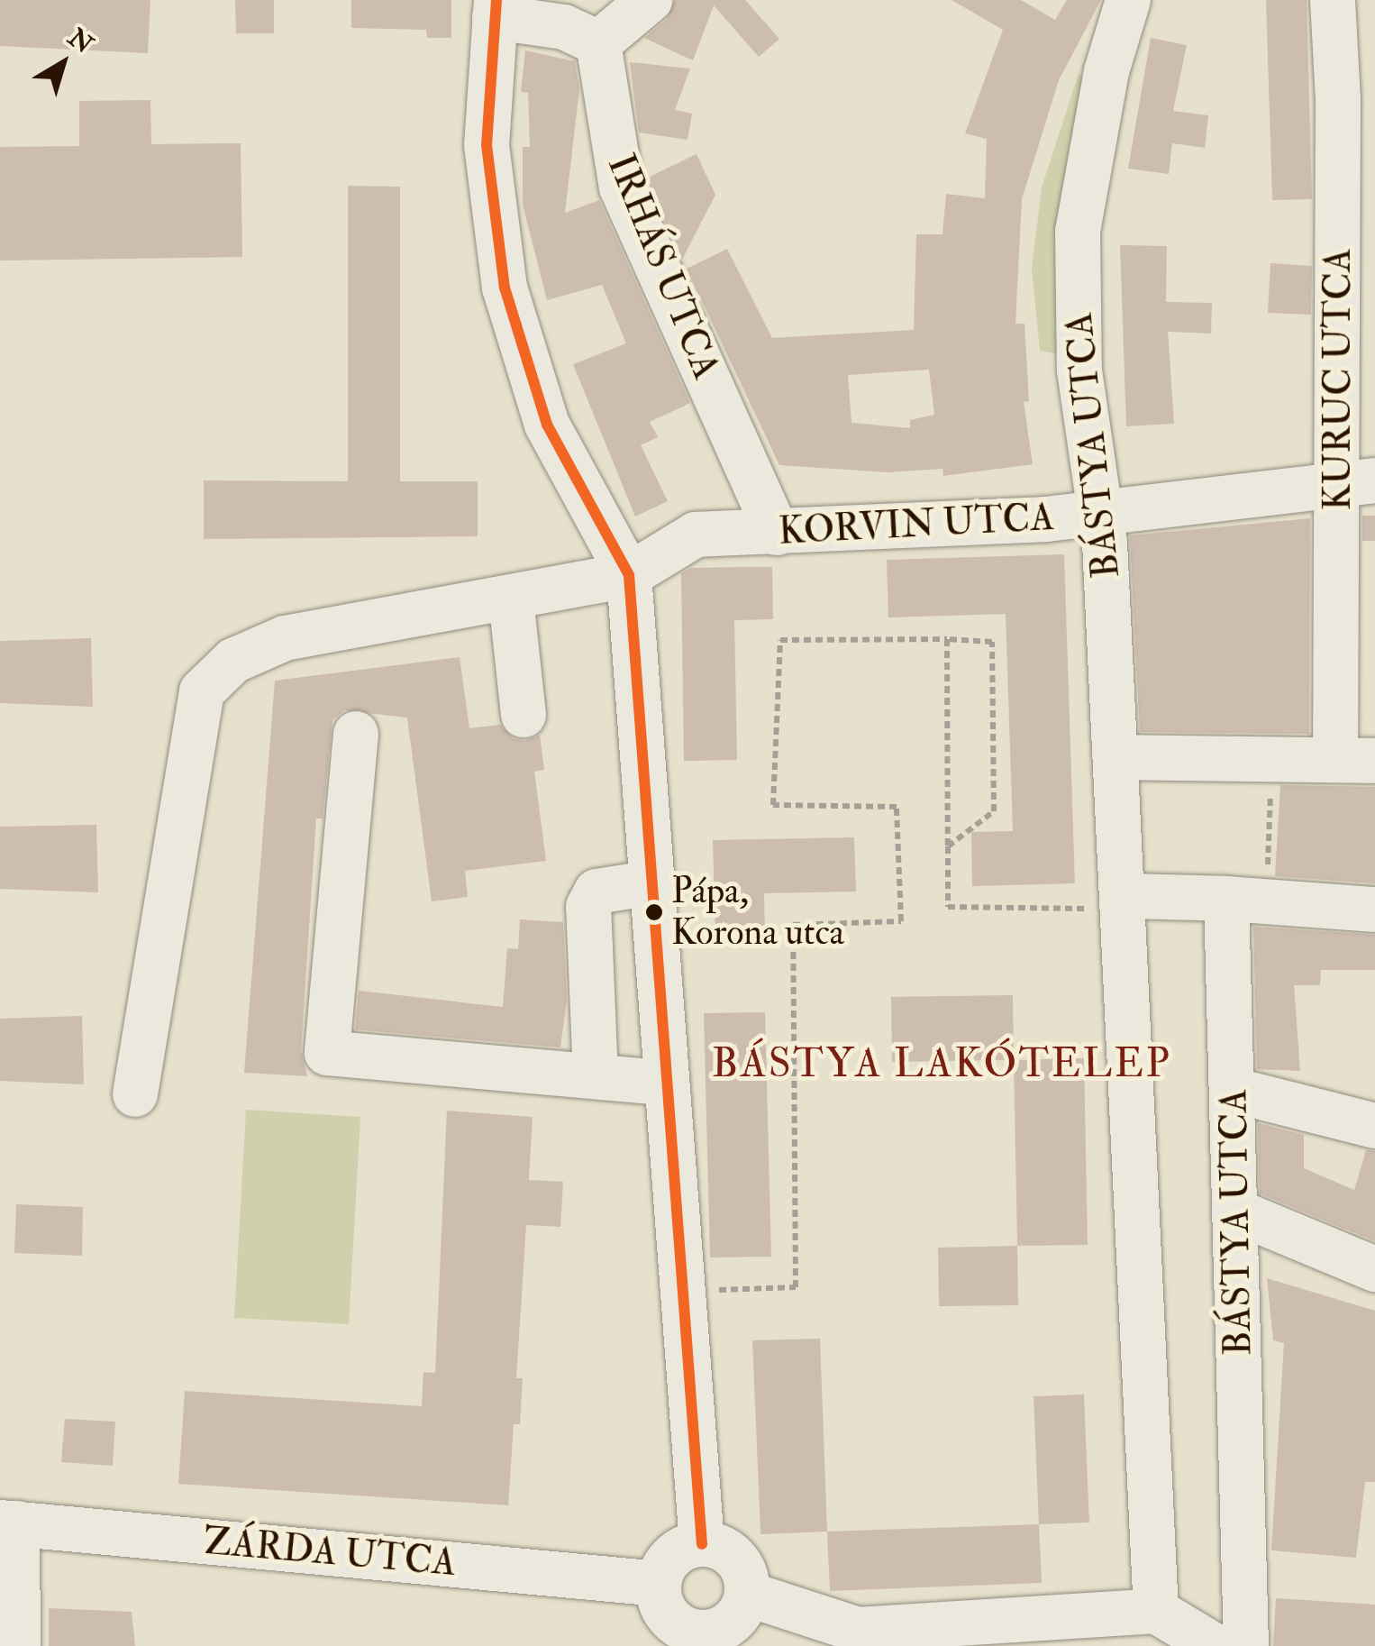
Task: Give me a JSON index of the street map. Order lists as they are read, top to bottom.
{
  "streets": {
    "street": [
      "IRHÁS UTCA",
      "KURUC UTCA",
      "BÁSTYA UTCA",
      "KORVIN UTCA",
      "ZÁRDA UTCA"
    ]
  },
  "crossings": [
    ["IRHÁS UTCA", "KORVIN UTCA"],
    ["KURUC UTCA", "KORVIN UTCA"],
    ["BÁSTYA UTCA", "KORVIN UTCA"]
  ],
  "districts": ["BÁSTYA LAKÓTELEP"],
  "places": ["Pápa, Korona utca"],
  "north": "top right"
}
